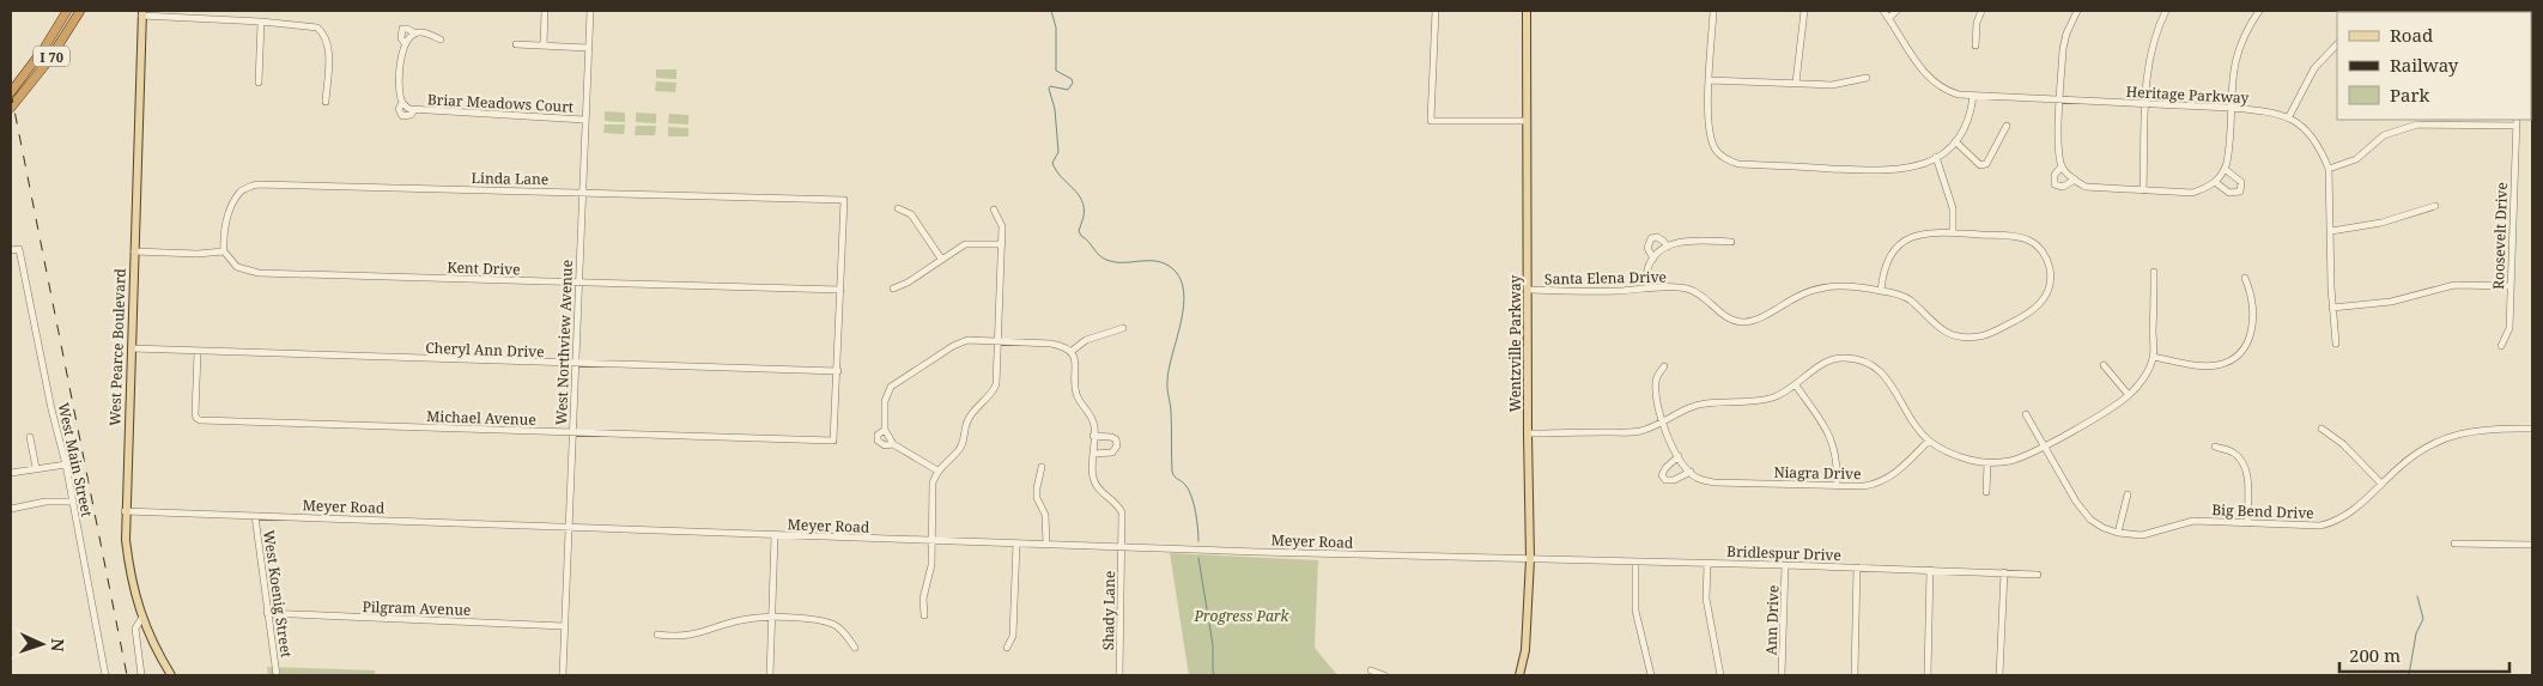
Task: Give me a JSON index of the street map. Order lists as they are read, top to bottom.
{
  "streets": {
    "highway": ["I 70"],
    "main road": ["Wentzville Parkway", "West Pearce Boulevard"],
    "street": [
      "Heritage Parkway",
      "Briar Meadows Court",
      "Linda Lane",
      "Roosevelt Drive",
      "Kent Drive",
      "Santa Elena Drive",
      "West Northview Avenue",
      "Cheryl Ann Drive",
      "Michael Avenue",
      "West Main Street",
      "Niagra Drive",
      "Meyer Road",
      "Big Bend Drive",
      "Bridlespur Drive",
      "West Koenig Street",
      "Pilgram Avenue",
      "Shady Lane",
      "Ann Drive"
    ]
  },
  "crossings": [
    ["Briar Meadows Court", "West Northview Avenue"],
    ["Linda Lane", "Kent Drive"],
    ["Linda Lane", "West Northview Avenue"],
    ["Kent Drive", "West Northview Avenue"],
    ["Santa Elena Drive", "Wentzville Parkway"],
    ["West Northview Avenue", "Cheryl Ann Drive"],
    ["West Northview Avenue", "Michael Avenue"],
    ["West Northview Avenue", "Meyer Road"],
    ["West Northview Avenue", "Pilgram Avenue"],
    ["Wentzville Parkway", "Meyer Road"],
    ["Wentzville Parkway", "Bridlespur Drive"],
    ["West Pearce Boulevard", "Cheryl Ann Drive"],
    ["West Pearce Boulevard", "Meyer Road"],
    ["Cheryl Ann Drive", "Michael Avenue"],
    ["Meyer Road", "Bridlespur Drive"],
    ["Meyer Road", "West Koenig Street"],
    ["Meyer Road", "Shady Lane"],
    ["Bridlespur Drive", "Ann Drive"],
    ["West Koenig Street", "Pilgram Avenue"]
  ],
  "parks": ["Progress Park"],
  "legend": ["Road", "Railway", "Park"],
  "scale_bar": "200 m",
  "north": "right"
}
